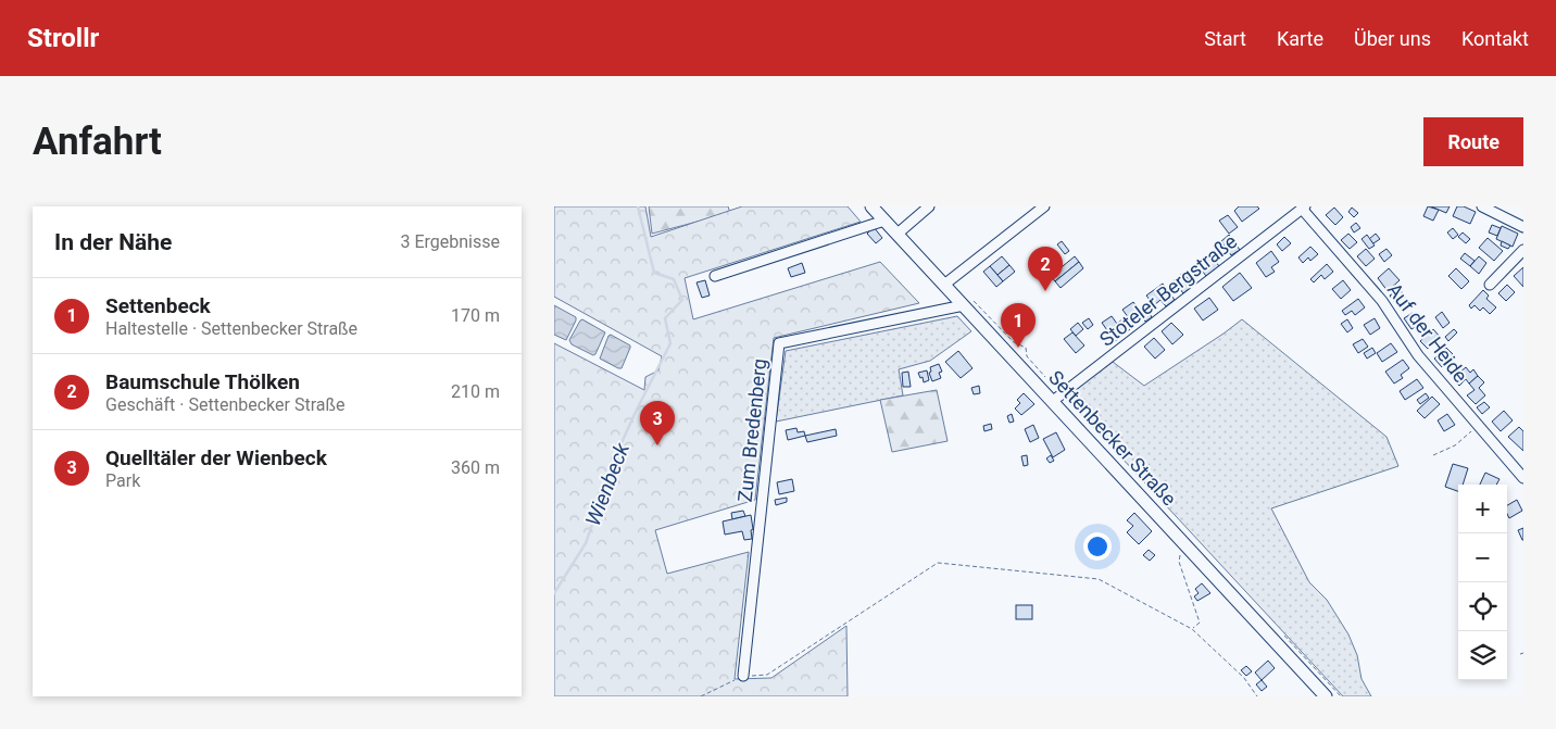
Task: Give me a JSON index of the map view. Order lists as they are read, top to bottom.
{
  "streets": {
    "main road": ["Settenbecker Straße"],
    "street": ["Stoteler Bergstraße", "Auf der Heide", "Zum Bredenberg"]
  },
  "crossings": [
    ["Stoteler Bergstraße", "Auf der Heide"],
    ["Stoteler Bergstraße", "Settenbecker Straße"],
    ["Zum Bredenberg", "Settenbecker Straße"]
  ],
  "water": ["Wienbeck"],
  "page": {
    "header": "Strollr",
    "nav": [
      "Start",
      "Karte",
      "Über uns",
      "Kontakt"
    ],
    "buttons": "Route",
    "title": "Anfahrt",
    "heading": ["In der Nähe", "3 Ergebnisse"],
    "pins": ["2", "1", "3"],
    "list": [
      {
        "mark": "1",
        "name": "Settenbeck",
        "note": "Haltestelle · Settenbecker Straße",
        "value": "170 m"
      },
      {
        "mark": "2",
        "name": "Baumschule Thölken",
        "note": "Geschäft · Settenbecker Straße",
        "value": "210 m"
      },
      {
        "mark": "3",
        "name": "Quelltäler der Wienbeck",
        "note": "Park",
        "value": "360 m"
      }
    ],
    "map_buttons": ["+", "−"]
  }
}
